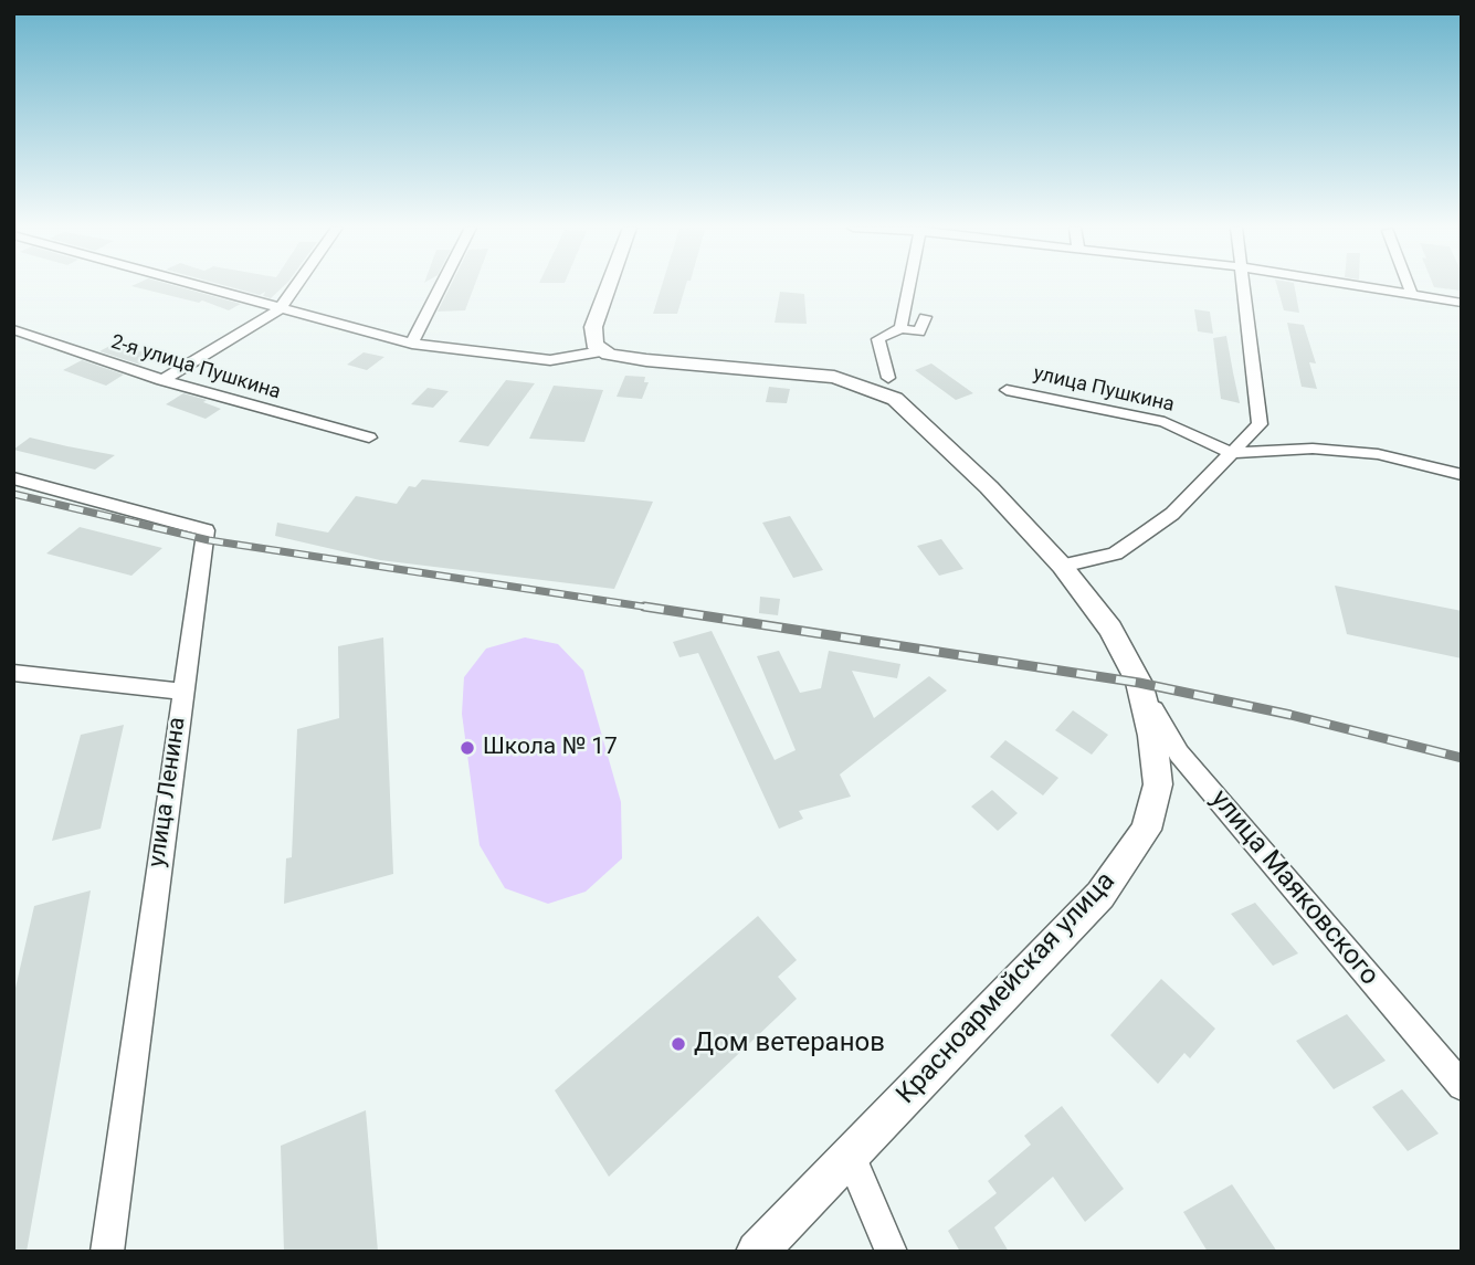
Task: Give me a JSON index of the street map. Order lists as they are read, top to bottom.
{
  "streets": {
    "street": [
      "2-я улица Пушкина",
      "улица Пушкина",
      "улица Ленина",
      "улица Маяковского",
      "Красноармейская улица"
    ]
  },
  "crossings": [
    ["улица Маяковского", "Красноармейская улица"]
  ],
  "places": ["Школа № 17", "Дом ветеранов"]
}
